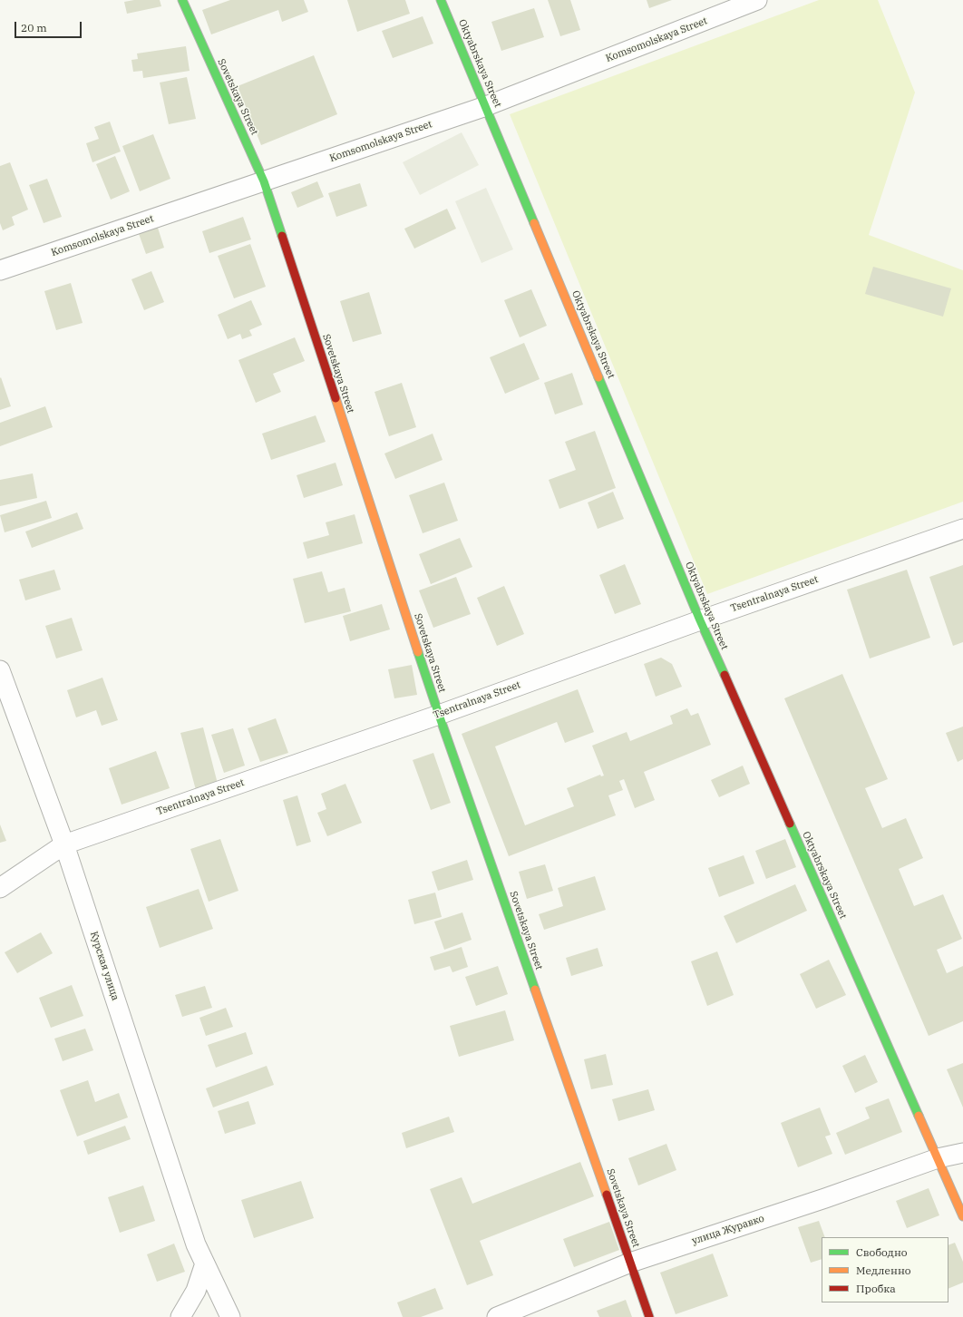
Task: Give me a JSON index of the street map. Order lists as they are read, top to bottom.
{
  "streets": {
    "street": [
      "Komsomolskaya Street",
      "Oktyabrskaya Street",
      "Sovetskaya Street",
      "Tsentralnaya Street",
      "Курская улица",
      "улица Журавко"
    ]
  },
  "crossings": [
    ["Komsomolskaya Street", "Oktyabrskaya Street"],
    ["Komsomolskaya Street", "Sovetskaya Street"],
    ["Oktyabrskaya Street", "Tsentralnaya Street"],
    ["Oktyabrskaya Street", "улица Журавко"],
    ["Sovetskaya Street", "Tsentralnaya Street"],
    ["Sovetskaya Street", "улица Журавко"],
    ["Tsentralnaya Street", "Курская улица"]
  ],
  "legend": ["Свободно", "Медленно", "Пробка"],
  "scale_bar": "20 m"
}
